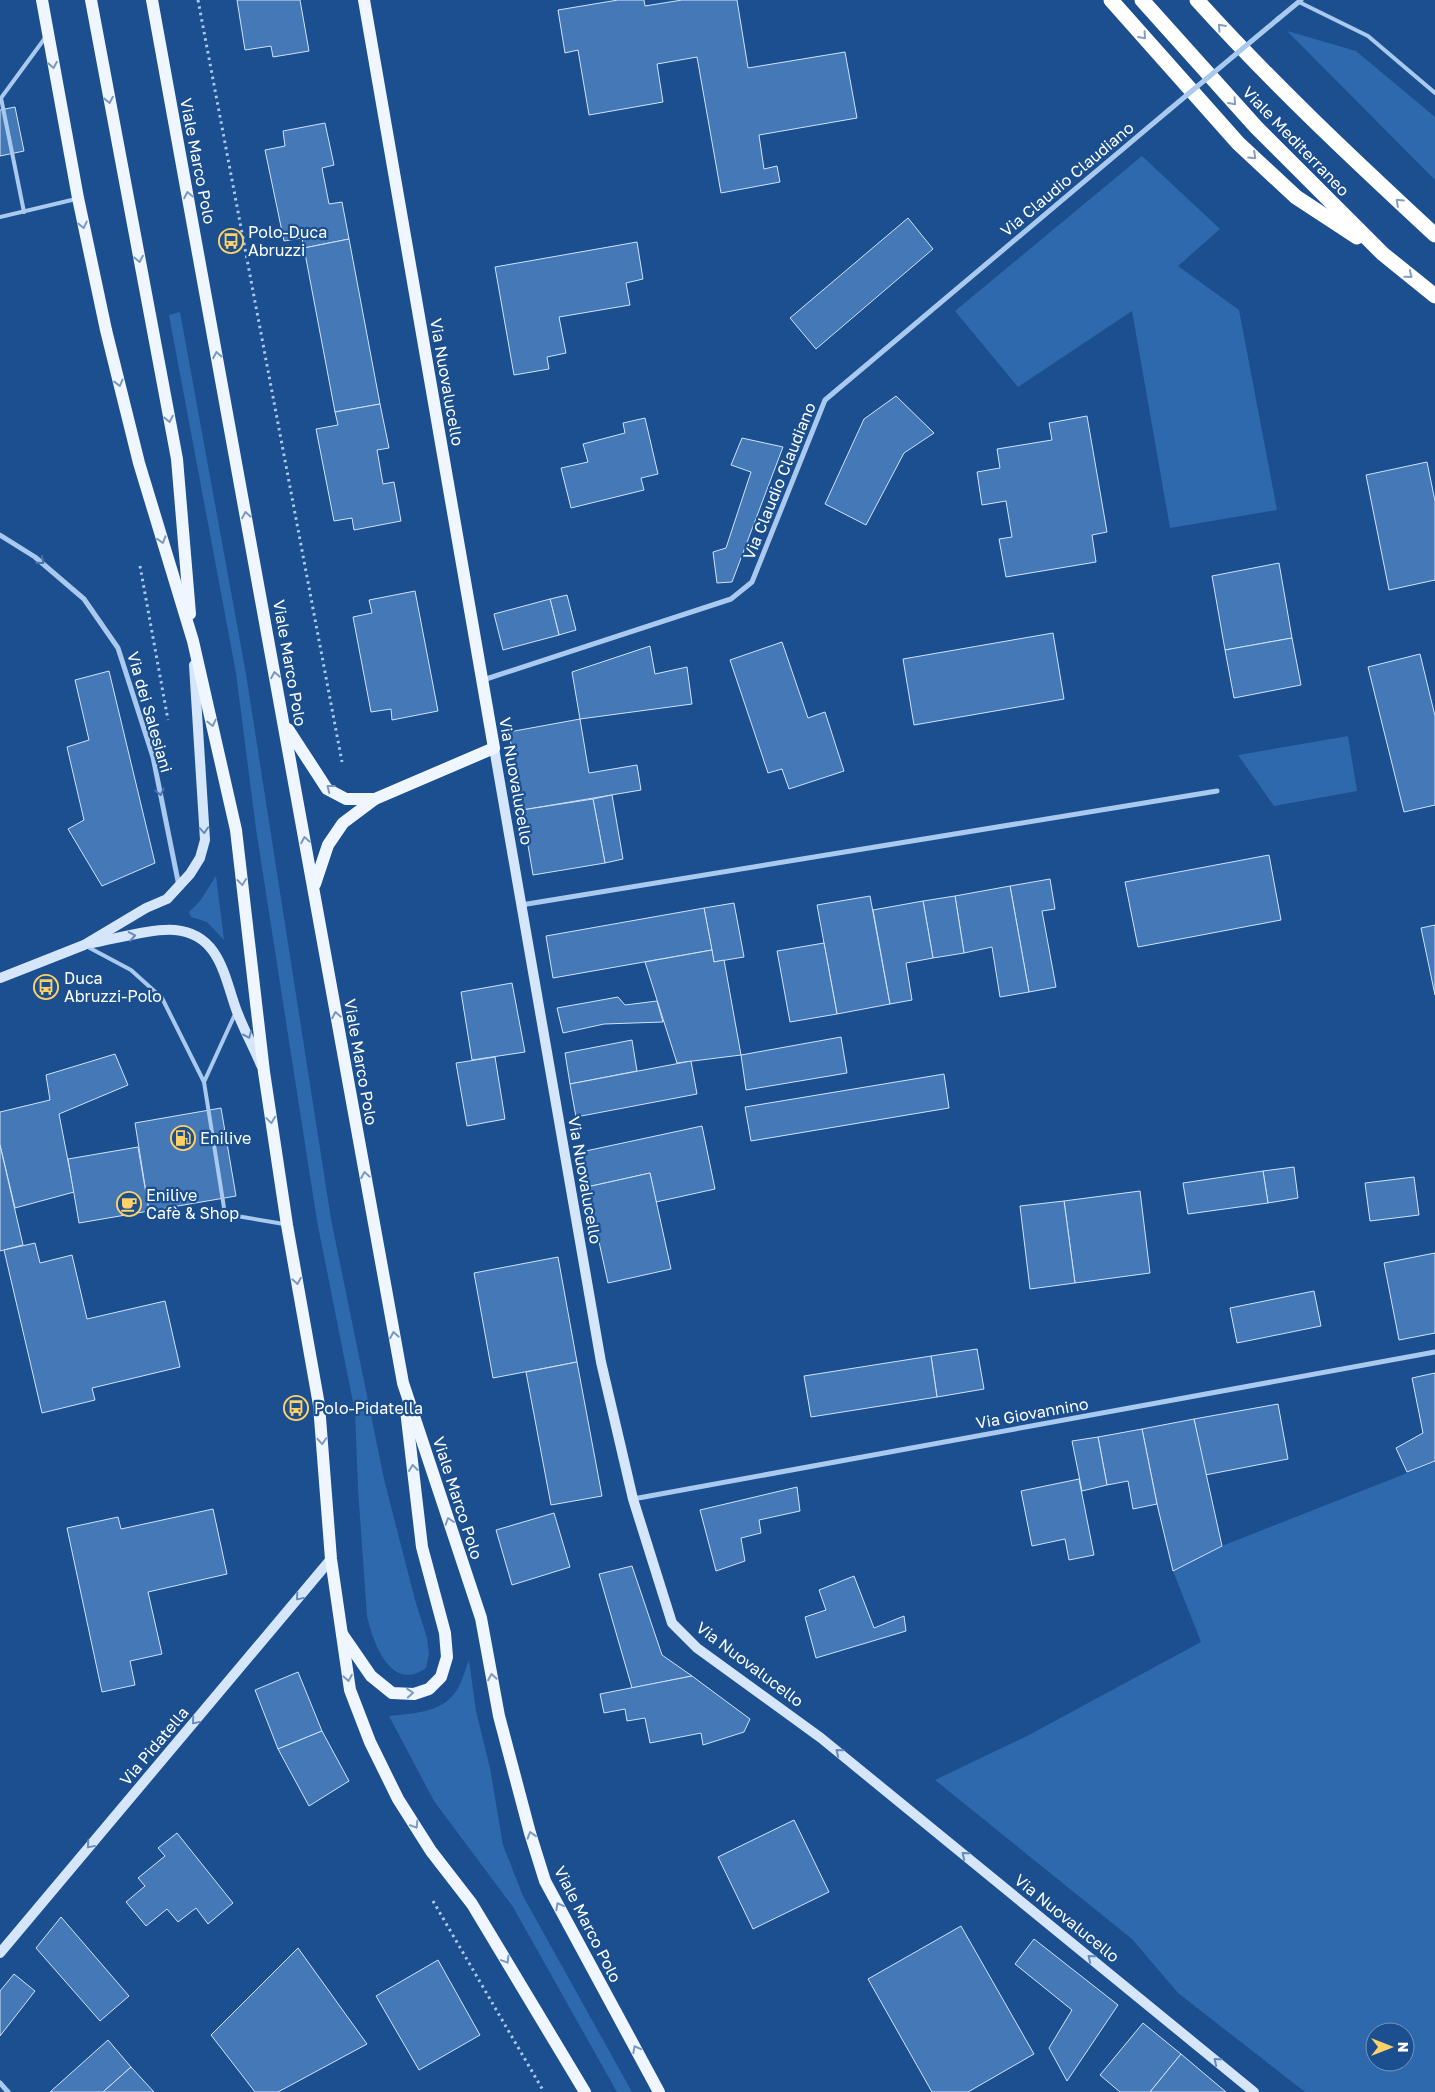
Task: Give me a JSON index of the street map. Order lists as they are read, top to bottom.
{
  "streets": {
    "highway": ["Viale Mediterraneo"],
    "main road": ["Viale Marco Polo", "Via Nuovalucello", "Via Pidatella"],
    "street": ["Via Claudio Claudiano", "Via dei Salesiani", "Via Giovannino"]
  },
  "crossings": [
    ["Via Claudio Claudiano", "Via Nuovalucello"],
    ["Via Nuovalucello", "Via Giovannino"]
  ],
  "one_way": ["Via Nuovalucello", "Via dei Salesiani", "Via Pidatella"],
  "places": {
    "bus stop": ["Polo-Duca Abruzzi", "Duca Abruzzi-Polo", "Polo-Pidatella"],
    "fuel station": ["Enilive"],
    "cafe": ["Enilive Cafè & Shop"]
  },
  "north": "right"
}
